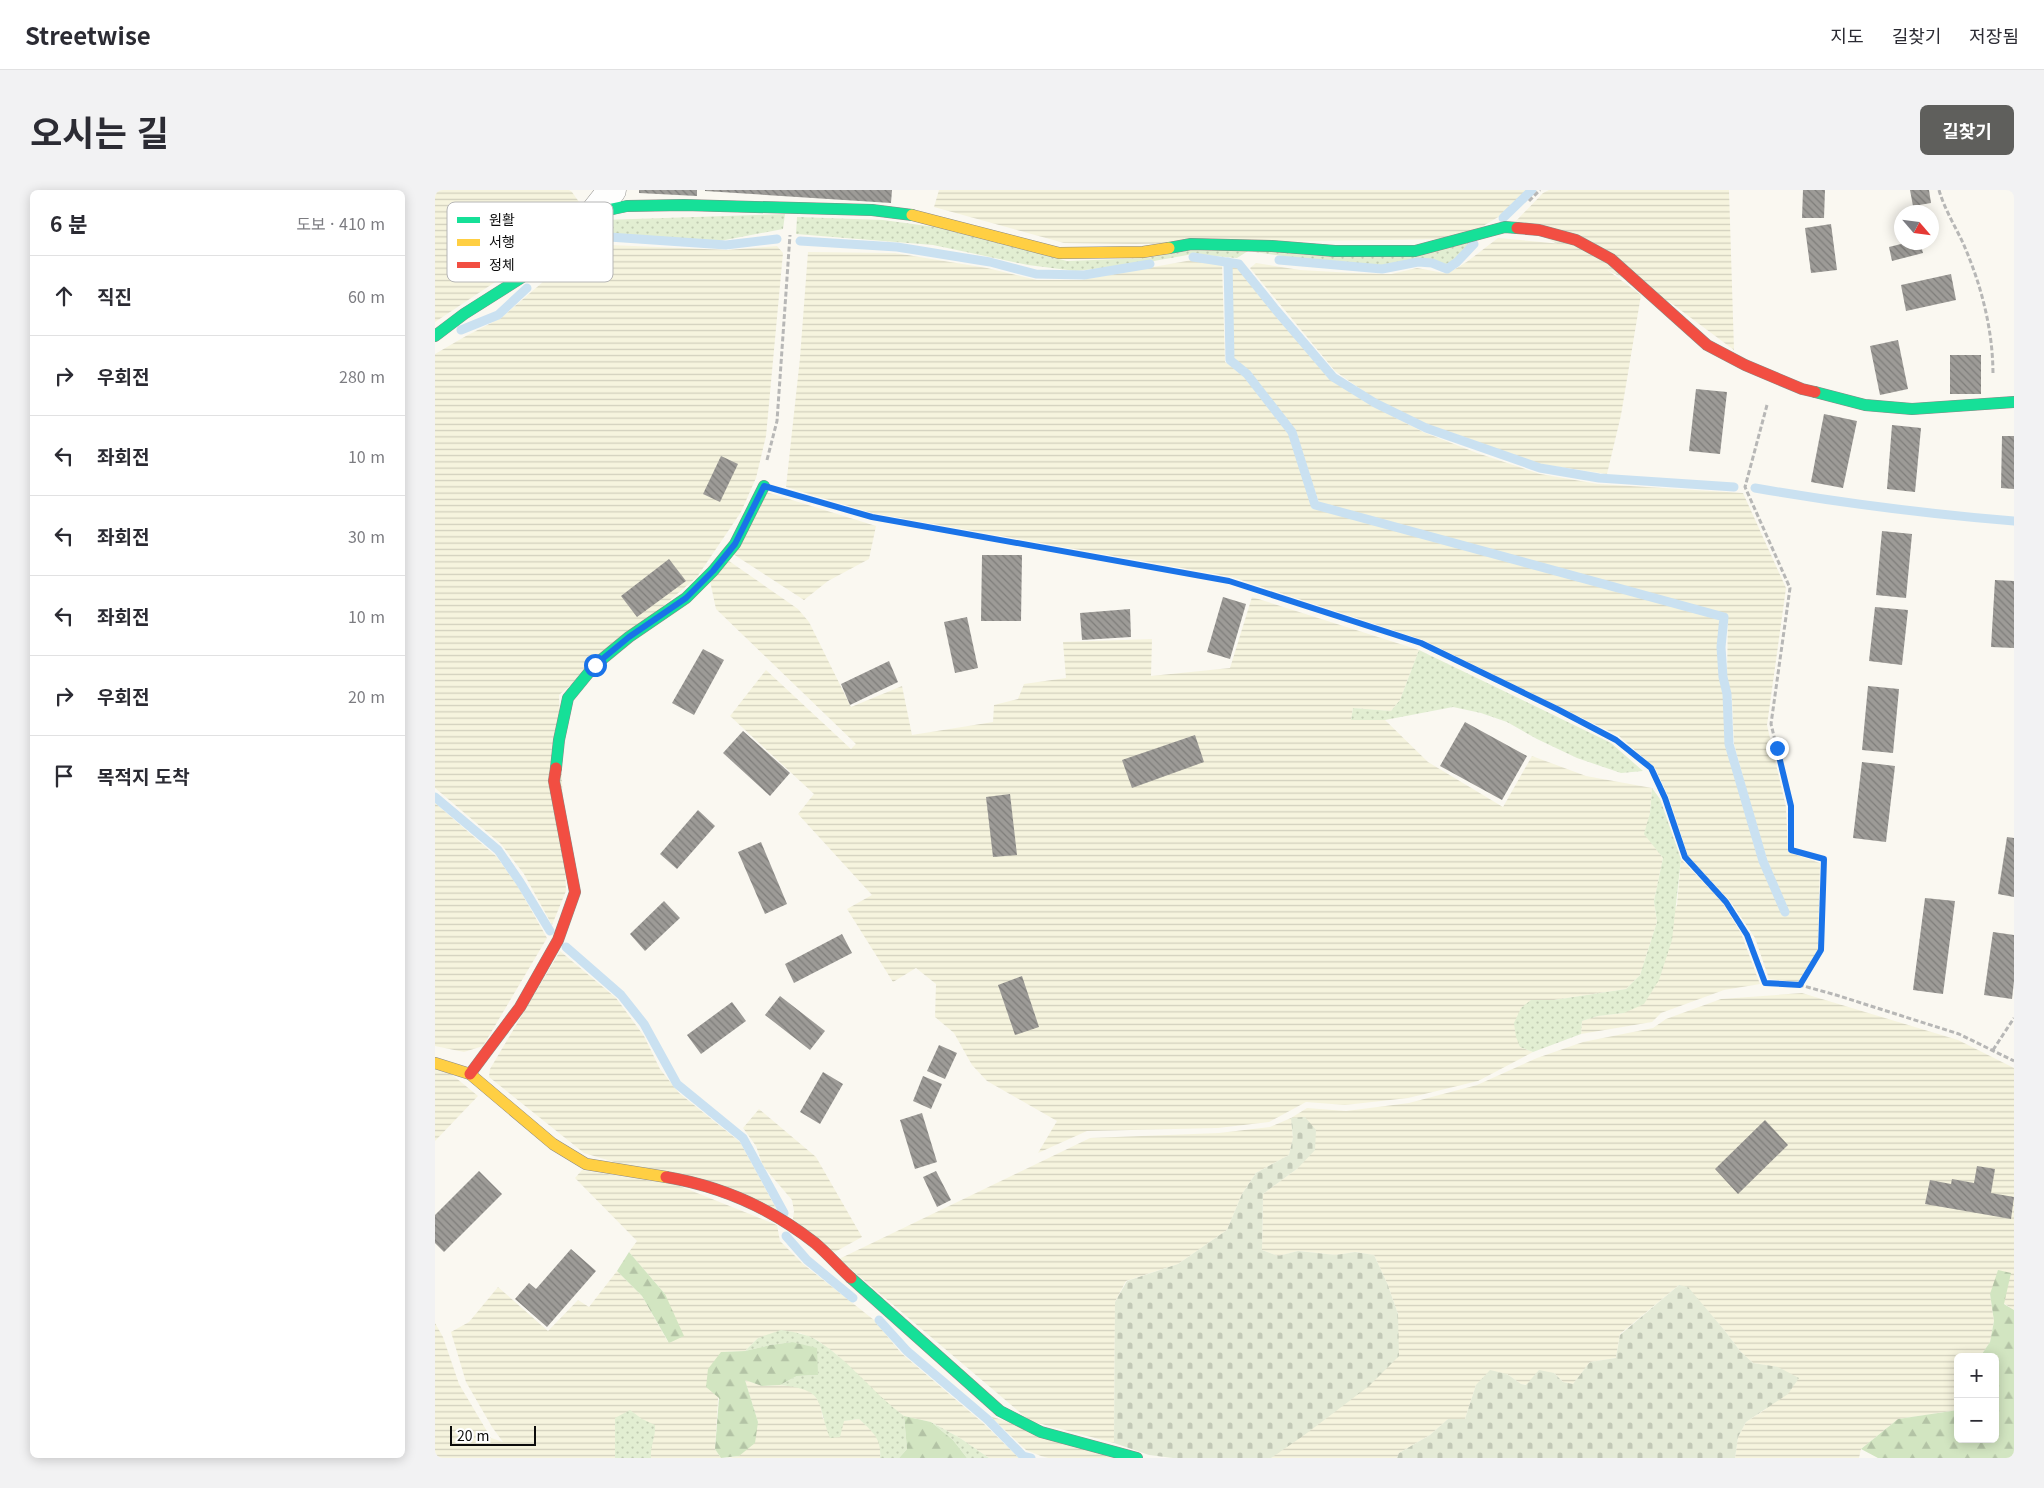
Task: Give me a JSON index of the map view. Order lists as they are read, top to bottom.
{
  "legend": ["원활", "서행", "정체"],
  "scale_bar": "20 m",
  "north": "bottom right",
  "page": {
    "header": "Streetwise",
    "nav": ["지도", "길찾기", "저장됨"],
    "title": "오시는 길",
    "buttons": "길찾기",
    "heading": ["6 분", "도보 · 410 m"],
    "list": [
      ["직진", "60 m"],
      ["우회전", "280 m"],
      ["좌회전", "10 m"],
      ["좌회전", "30 m"],
      ["좌회전", "10 m"],
      ["우회전", "20 m"],
      "목적지 도착"
    ],
    "map_buttons": ["+", "−"],
    "scale": "20 m"
  }
}
